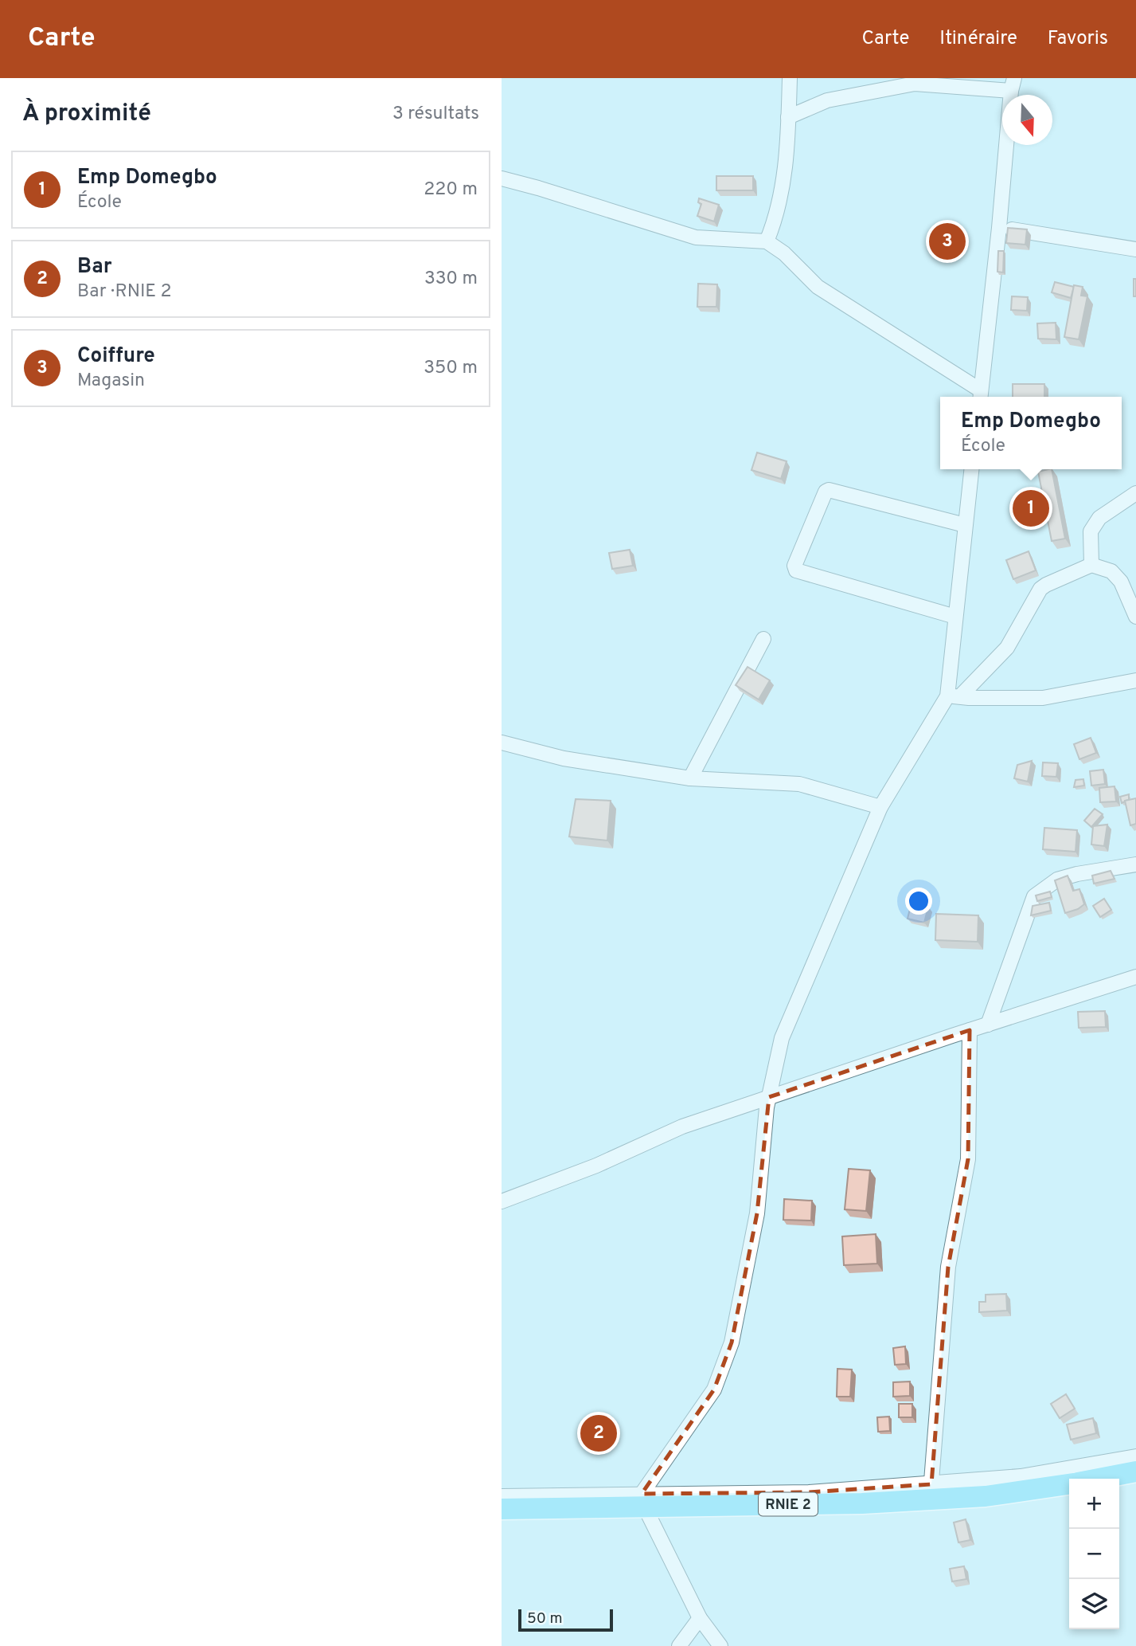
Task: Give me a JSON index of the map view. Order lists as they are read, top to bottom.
{
  "streets": {
    "highway": ["RNIE 2"]
  },
  "scale_bar": "50 m",
  "north": "bottom",
  "page": {
    "header": "Carte",
    "nav": ["Carte", "Itinéraire", "Favoris"],
    "heading": ["À proximité", "3 résultats"],
    "list": [
      {
        "mark": "1",
        "name": "Emp Domegbo",
        "note": "École",
        "value": "220 m"
      },
      {
        "mark": "2",
        "name": "Bar",
        "note": "Bar · RNIE 2",
        "value": "330 m"
      },
      {
        "mark": "3",
        "name": "Coiffure",
        "note": "Magasin",
        "value": "350 m"
      }
    ],
    "pins": ["3", "1", "2"],
    "popup": ["Emp Domegbo", "École"],
    "map_buttons": ["+", "−"],
    "scale": "50 m"
  }
}
